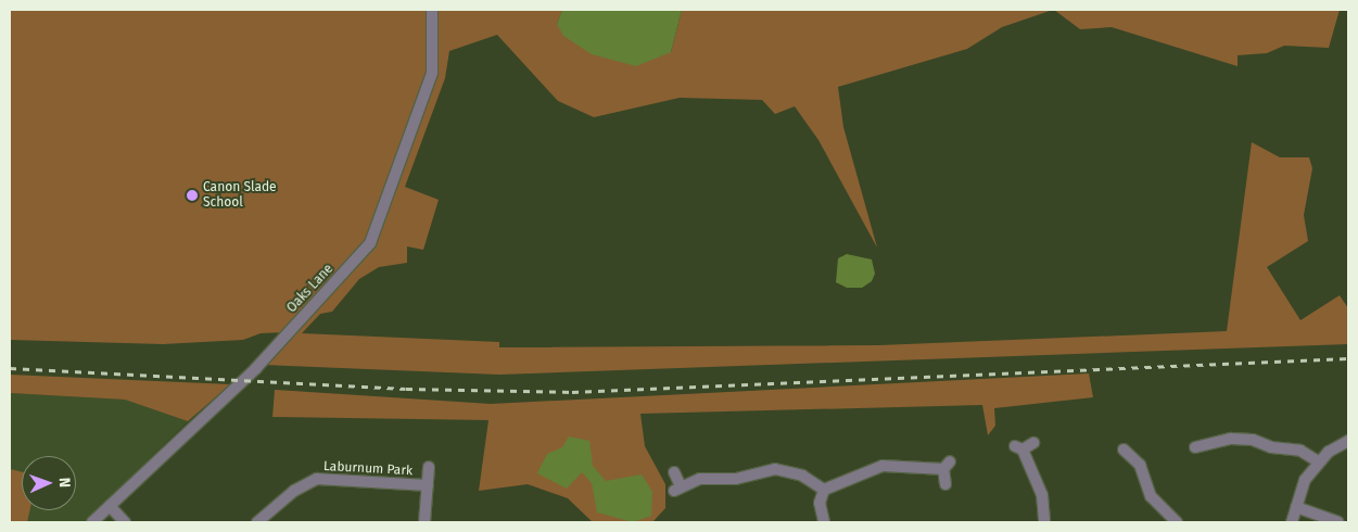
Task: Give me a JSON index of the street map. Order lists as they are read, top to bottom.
{
  "streets": {
    "street": ["Oaks Lane", "Laburnum Park"]
  },
  "places": ["Canon Slade School"],
  "north": "right"
}
